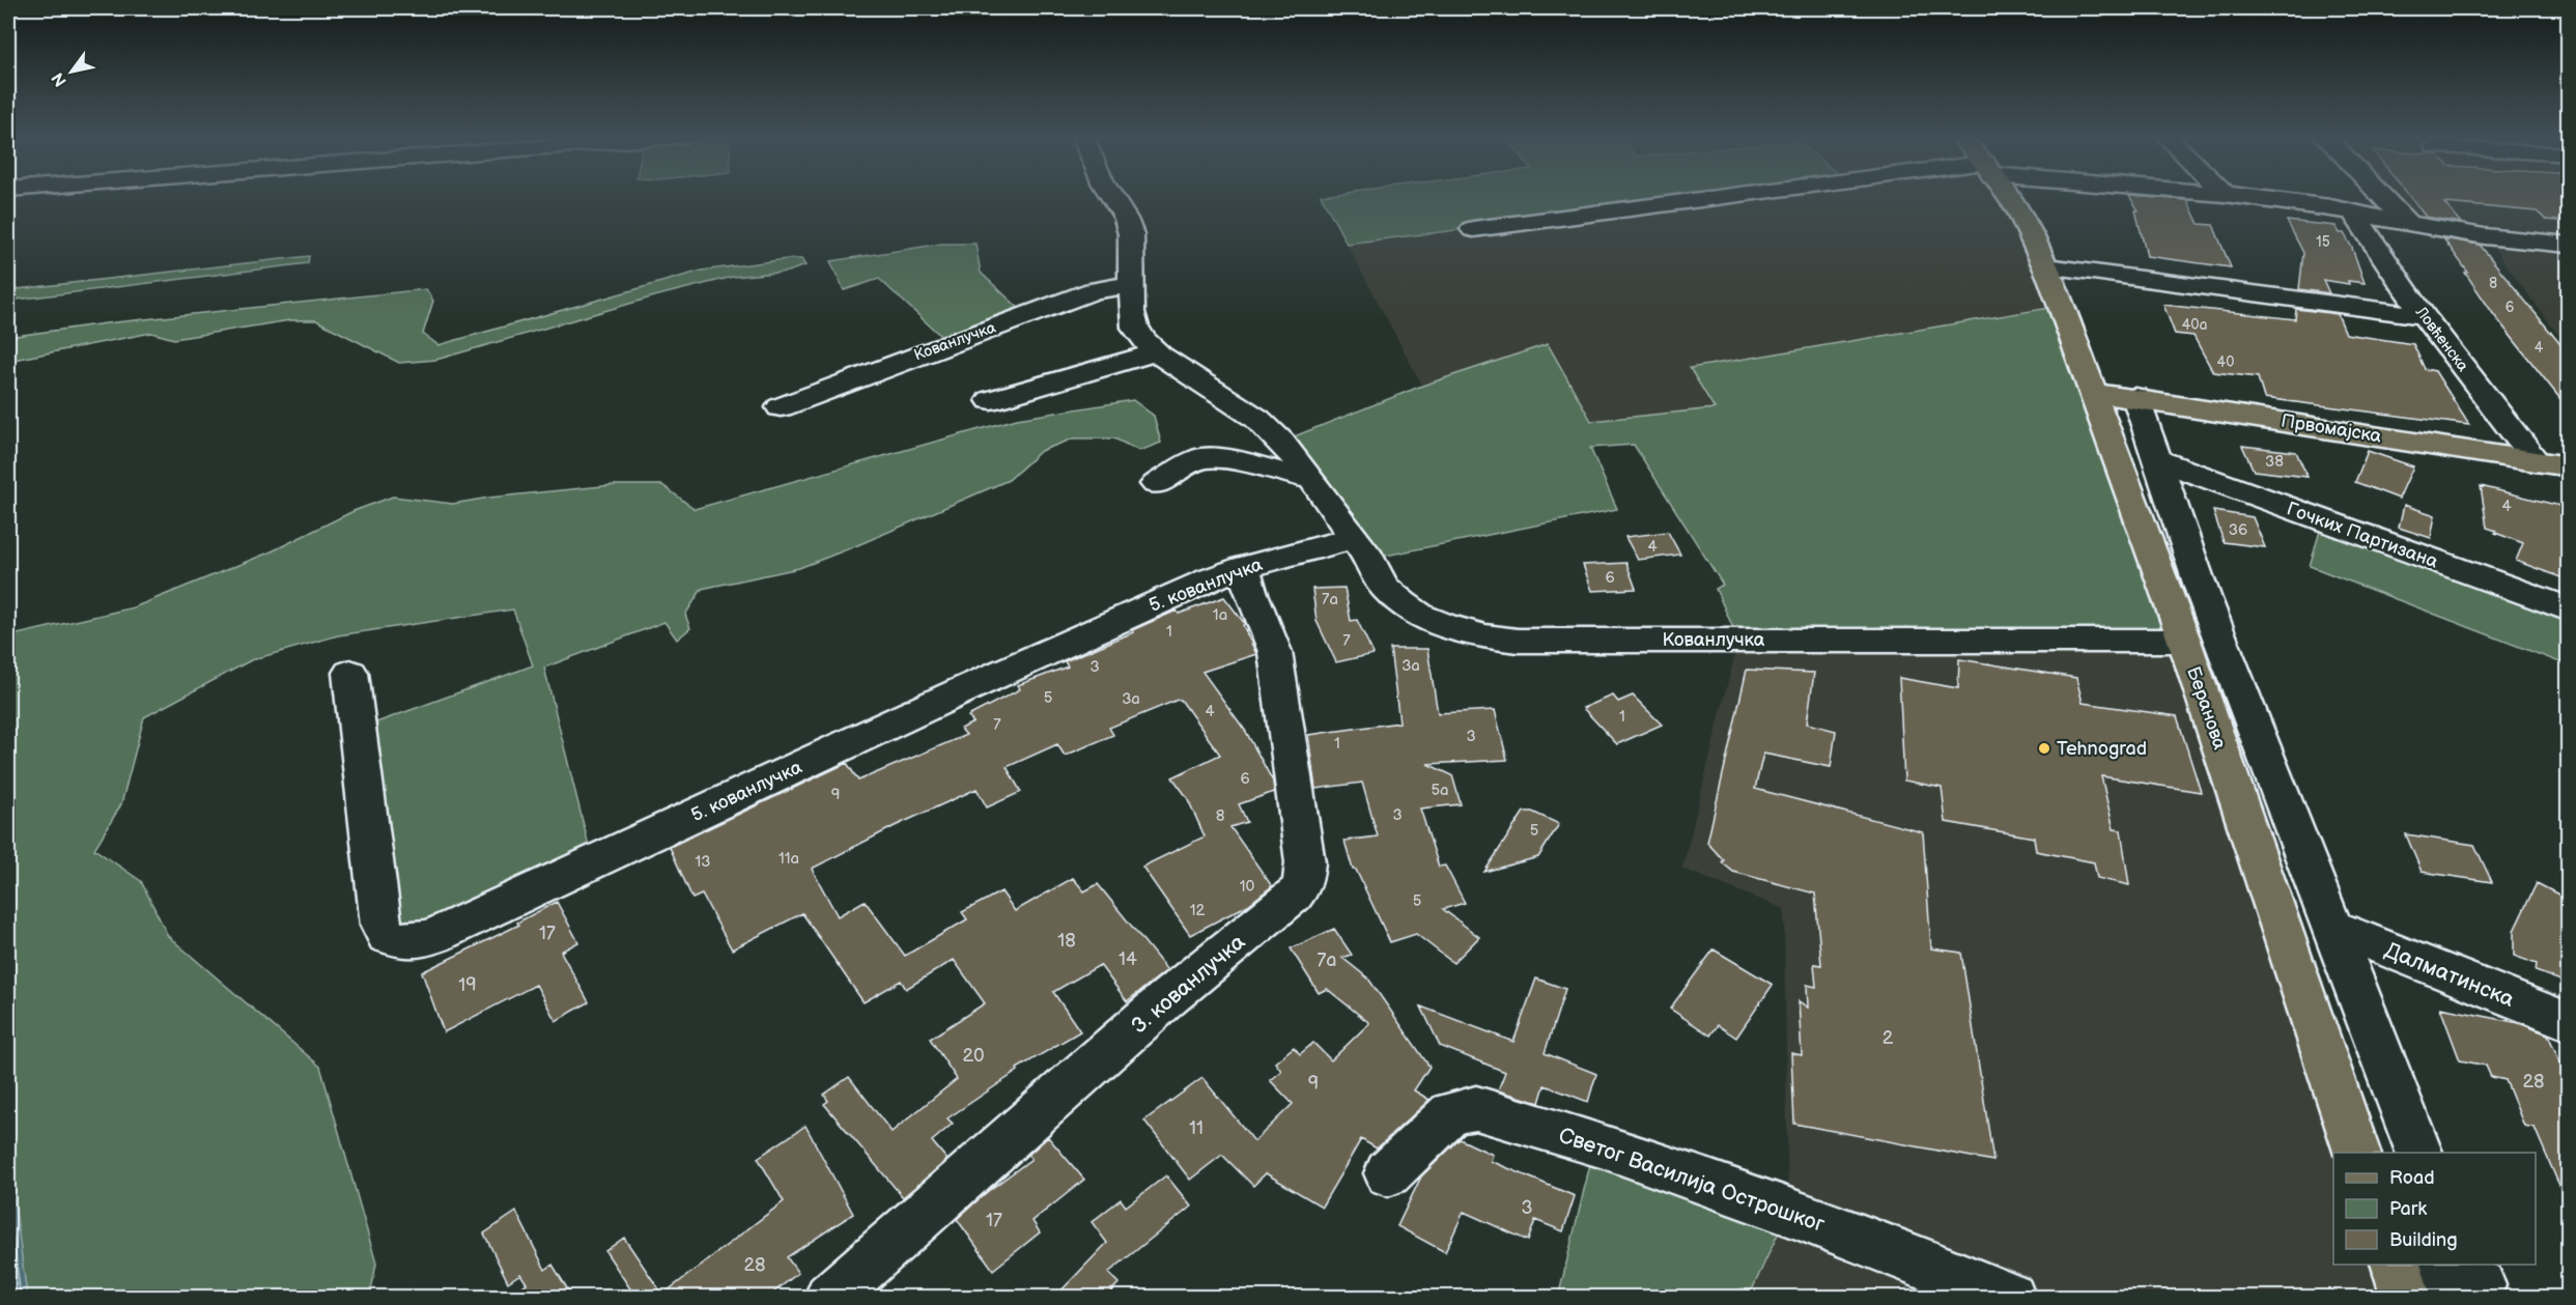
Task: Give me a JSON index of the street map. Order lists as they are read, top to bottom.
{
  "streets": {
    "main road": ["Првомајска", "Беранова"],
    "street": [
      "Ловћенска",
      "Кованлучка",
      "Гочких Партизана",
      "5. кованлучка",
      "Далматинска",
      "3. кованлучка",
      "Светог Василија Острошког"
    ]
  },
  "crossings": [
    ["Ловћенска", "Првомајска"],
    ["Кованлучка", "5. кованлучка"],
    ["Кованлучка", "Беранова"],
    ["Првомајска", "Беранова"],
    ["Гочких Партизана", "Беранова"],
    ["5. кованлучка", "3. кованлучка"],
    ["Беранова", "Далматинска"]
  ],
  "places": ["Tehnograd"],
  "house_numbers": [
    "15",
    "8",
    "6",
    "40a",
    "4",
    "40",
    "38",
    "4",
    "36",
    "4",
    "6",
    "7a",
    "1a",
    "1",
    "7",
    "3a",
    "3",
    "5",
    "3a",
    "4",
    "1",
    "7",
    "3",
    "1",
    "6",
    "5a",
    "9",
    "3",
    "8",
    "5",
    "11a",
    "13",
    "10",
    "5",
    "12",
    "17",
    "18",
    "14",
    "7a",
    "19",
    "2",
    "20",
    "28",
    "9",
    "11",
    "3",
    "17",
    "28"
  ],
  "legend": ["Road", "Park", "Building"],
  "north": "bottom left"
}
